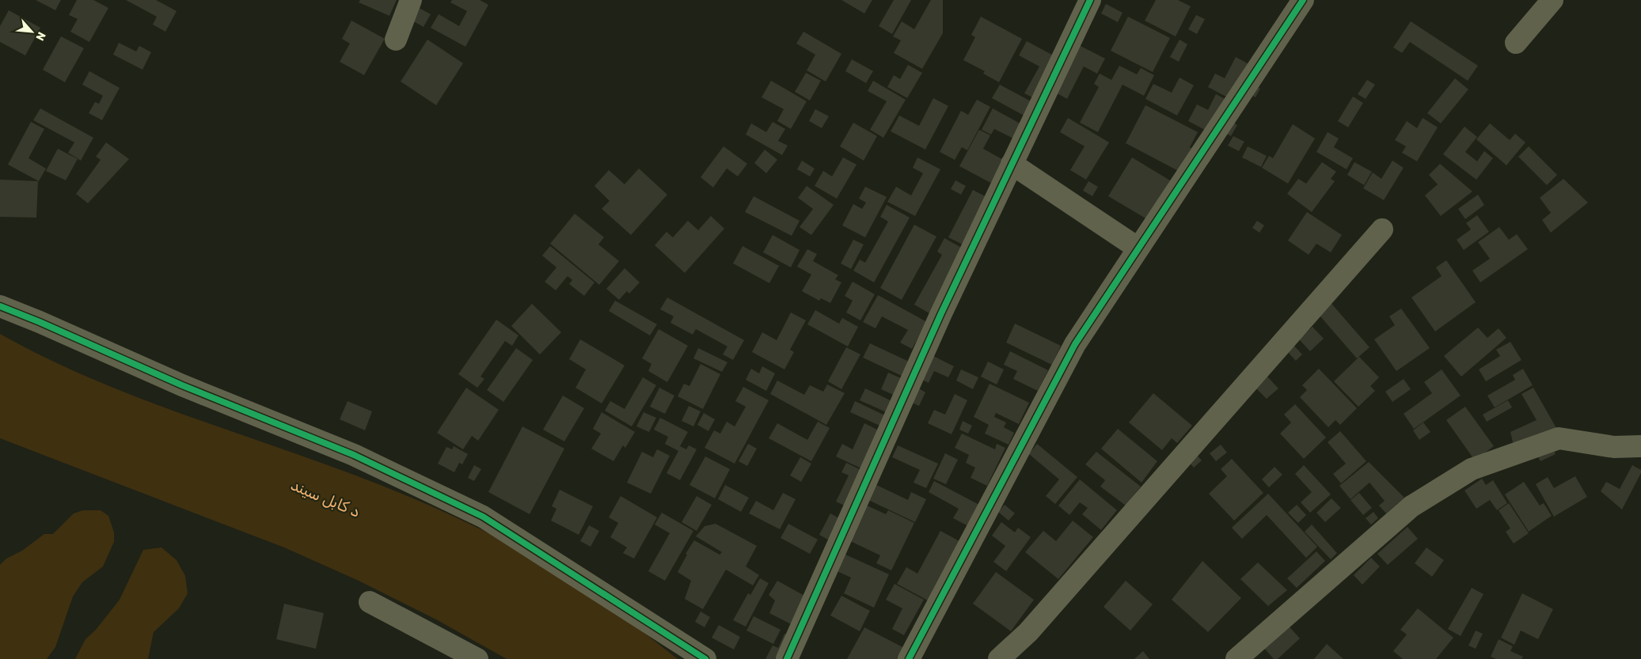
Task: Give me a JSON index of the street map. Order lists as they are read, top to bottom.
{
  "water": ["د کابل سيند"],
  "north": "bottom right"
}
